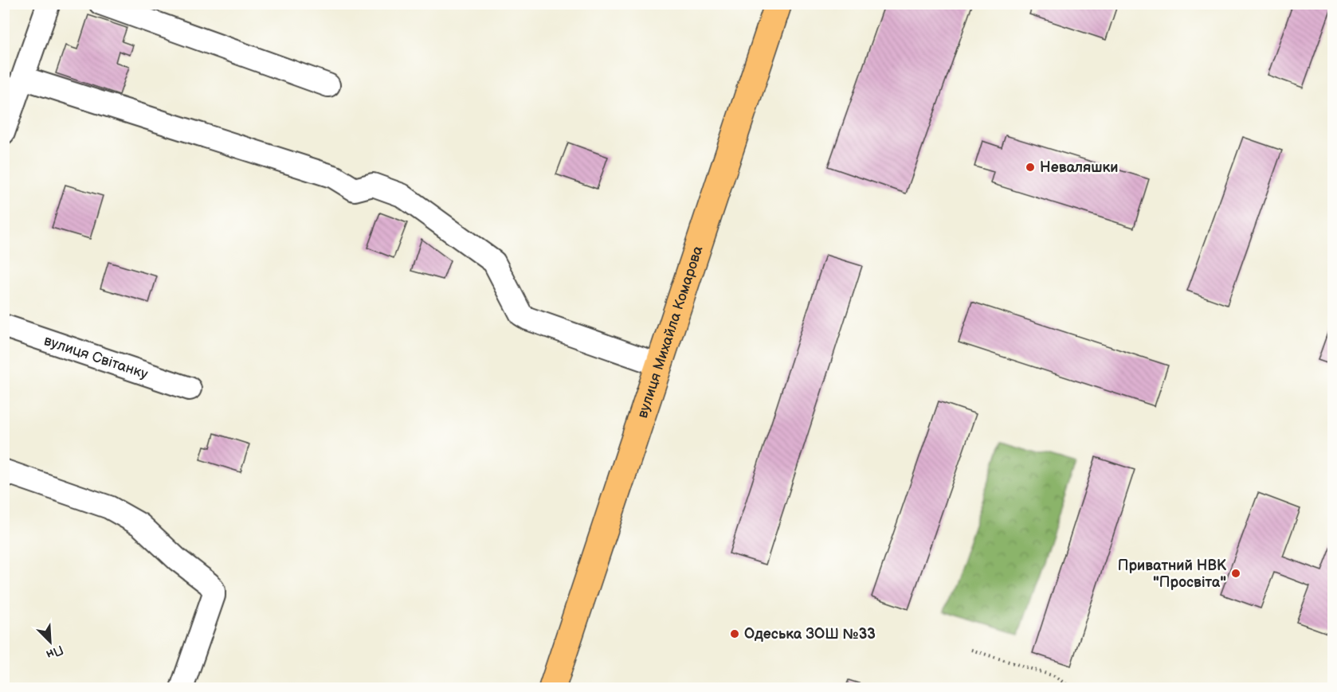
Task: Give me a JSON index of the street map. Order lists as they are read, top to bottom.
{
  "streets": {
    "main road": ["вулиця Михайла Комарова"],
    "street": ["вулиця Світанку"]
  },
  "places": ["Неваляшки", "Приватний НВК \"Просвіта\"", "Одеська ЗОШ №33"],
  "north": "bottom right"
}
